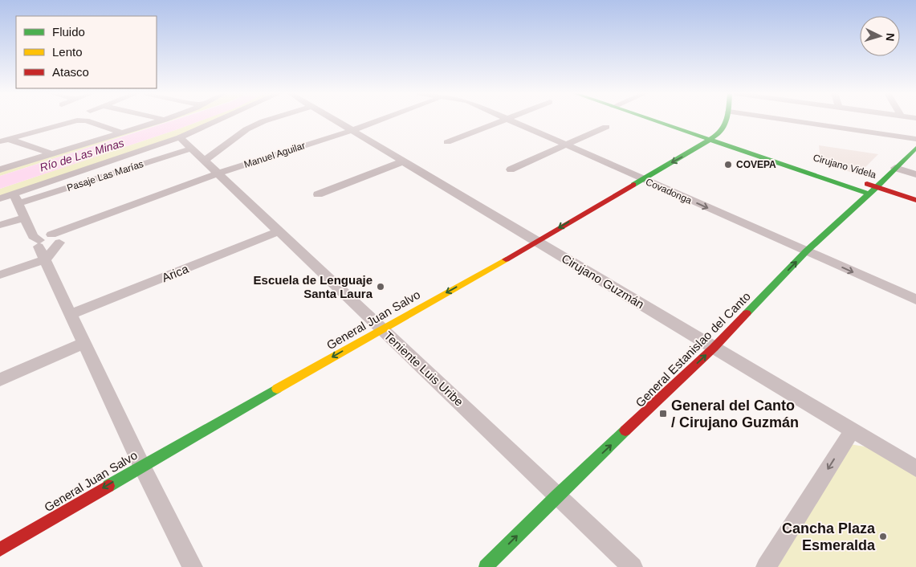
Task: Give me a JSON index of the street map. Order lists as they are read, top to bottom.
{
  "streets": {
    "street": [
      "Manuel Aguilar",
      "Cirujano Videla",
      "Pasaje Las Marías",
      "Covadonga",
      "Arica",
      "Cirujano Guzmán",
      "General Juan Salvo",
      "General Estanislao del Canto",
      "Teniente Luis Uribe"
    ]
  },
  "crossings": [
    ["Manuel Aguilar", "Cirujano Guzmán"],
    ["Manuel Aguilar", "Teniente Luis Uribe"],
    ["Cirujano Videla", "General Juan Salvo"],
    ["Cirujano Videla", "General Estanislao del Canto"],
    ["Pasaje Las Marías", "Teniente Luis Uribe"],
    ["Covadonga", "General Juan Salvo"],
    ["Covadonga", "General Estanislao del Canto"],
    ["Arica", "Teniente Luis Uribe"],
    ["Cirujano Guzmán", "General Juan Salvo"],
    ["Cirujano Guzmán", "General Estanislao del Canto"],
    ["General Juan Salvo", "Teniente Luis Uribe"],
    ["General Estanislao del Canto", "Teniente Luis Uribe"]
  ],
  "one_way": ["Covadonga", "General Juan Salvo", "General Estanislao del Canto"],
  "water": ["Río de Las Minas"],
  "places": {
    "other": ["COVEPA", "Escuela de Lenguaje Santa Laura", "Cancha Plaza Esmeralda"],
    "transit": ["General del Canto / Cirujano Guzmán"]
  },
  "legend": ["Fluido", "Lento", "Atasco"],
  "north": "right"
}
